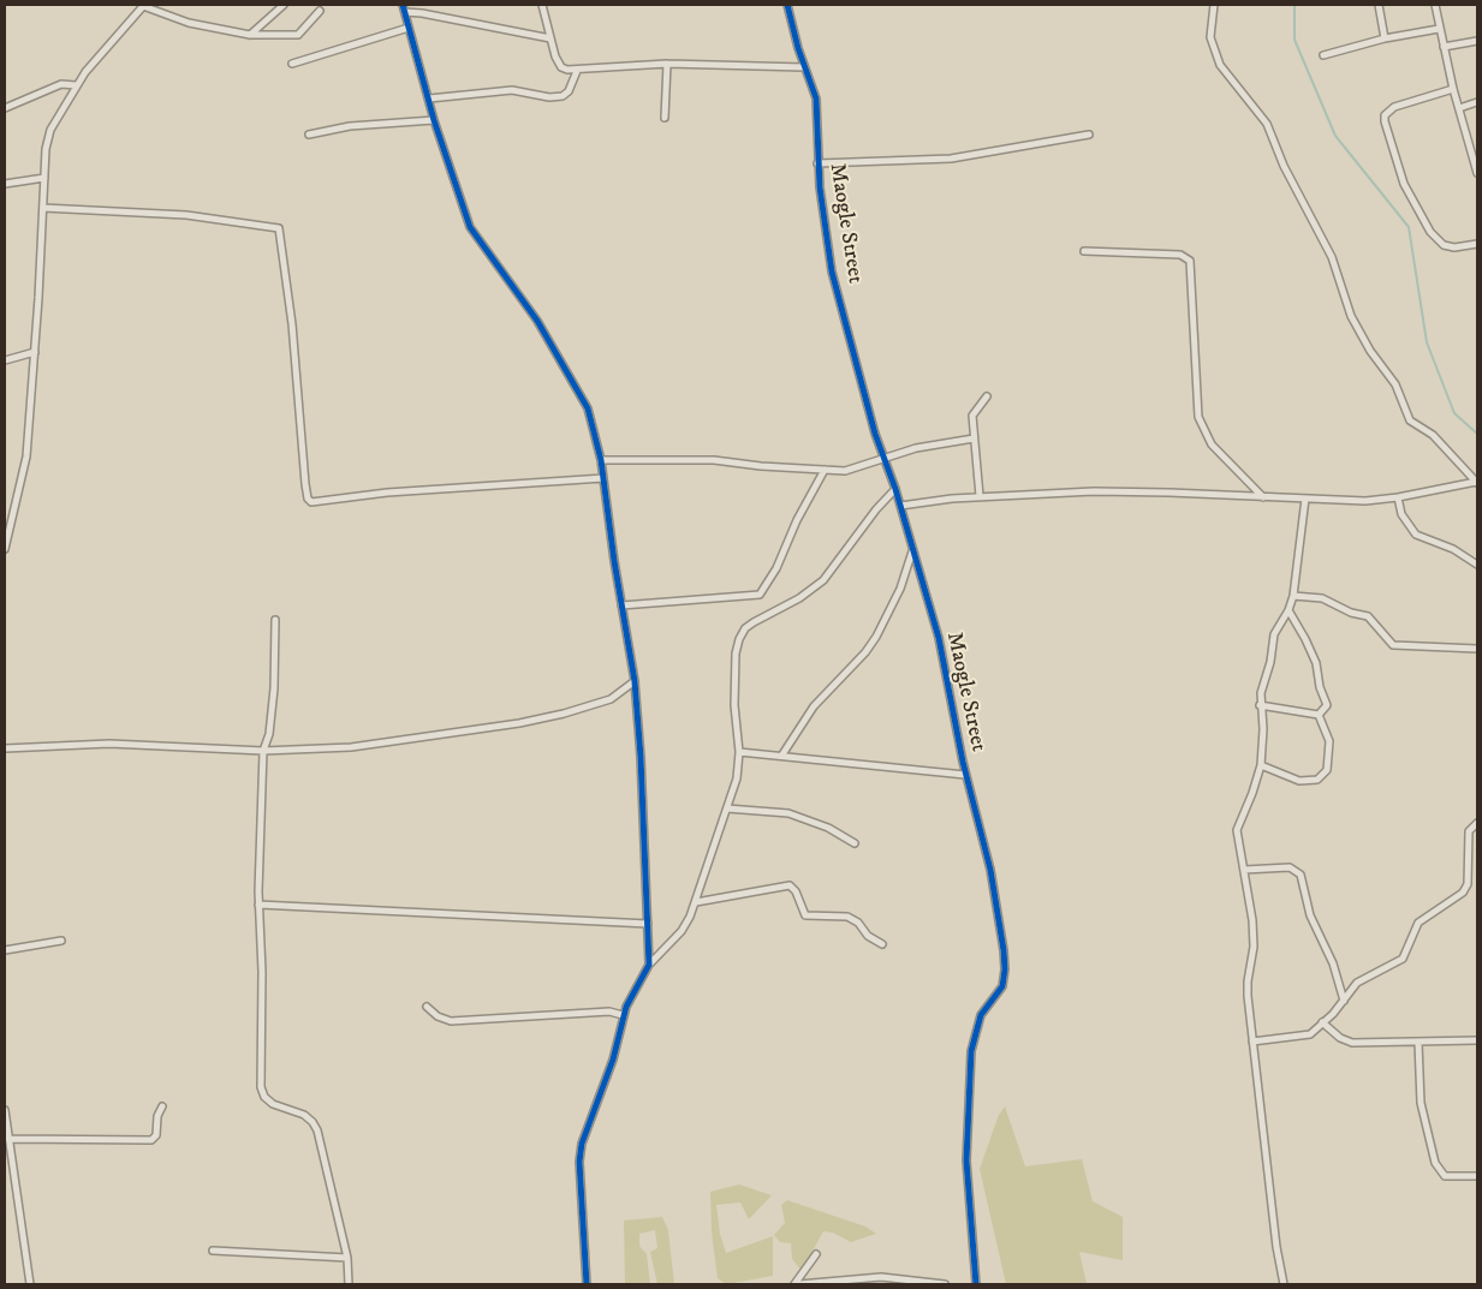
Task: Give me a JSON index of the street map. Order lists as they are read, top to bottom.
{
  "streets": {
    "street": ["Maogle Street"]
  }
}
